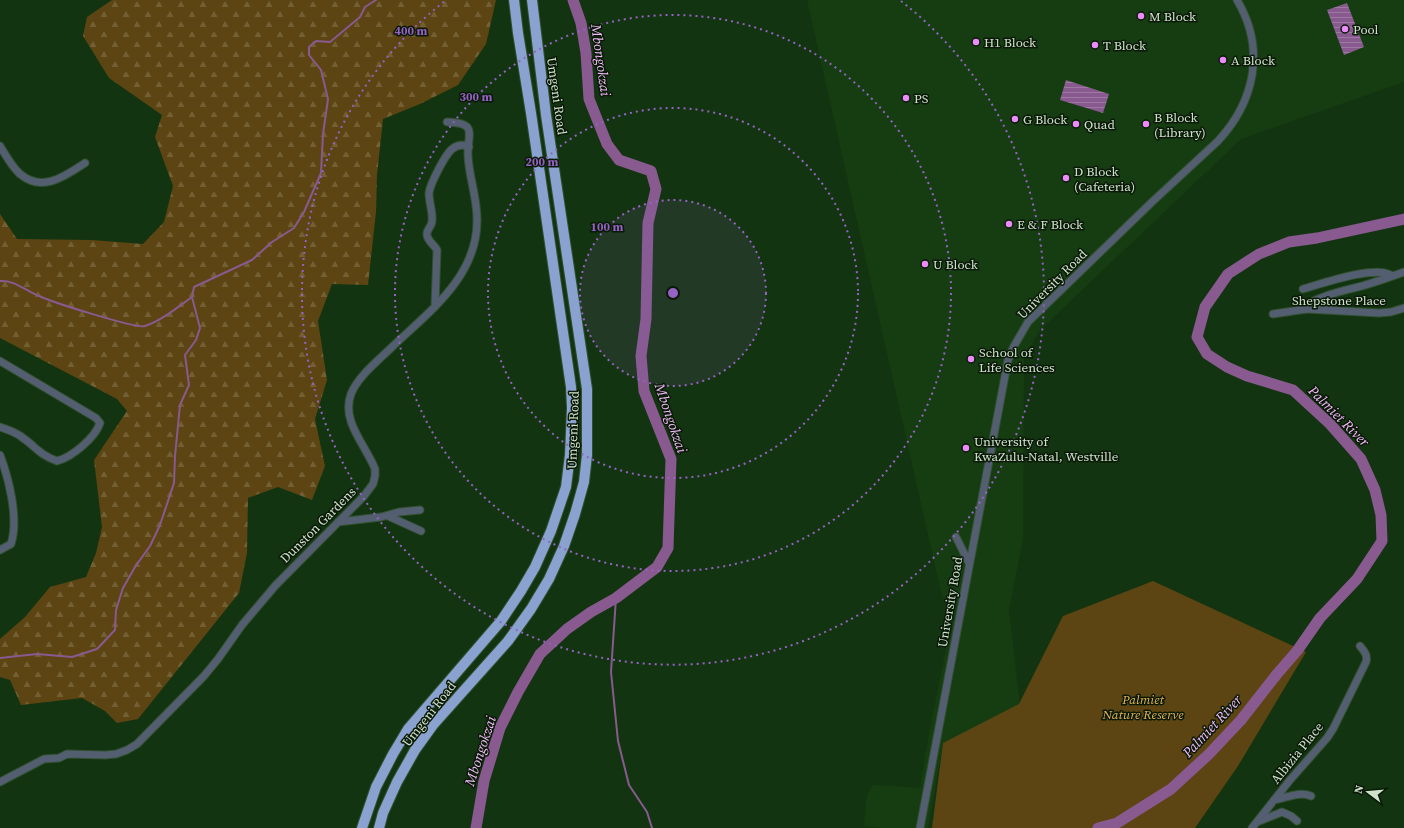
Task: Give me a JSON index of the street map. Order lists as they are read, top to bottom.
{
  "streets": {
    "highway": ["Umgeni Road"],
    "street": [
      "University Road",
      "Shepstone Place",
      "Dunston Gardens",
      "Albizia Place"
    ]
  },
  "water": ["Mbongokzai", "Palmiet River"],
  "parks": ["Palmiet Nature Reserve"],
  "places": [
    "M Block",
    "Pool",
    "H1 Block",
    "T Block",
    "A Block",
    "PS",
    "G Block",
    "Quad",
    "B Block (Library)",
    "D Block (Cafeteria)",
    "E & F Block",
    "U Block",
    "School of Life Sciences",
    "University of KwaZulu-Natal, Westville"
  ],
  "north": "left",
  "rings": [
    "400 m",
    "300 m",
    "200 m",
    "100 m"
  ]
}
